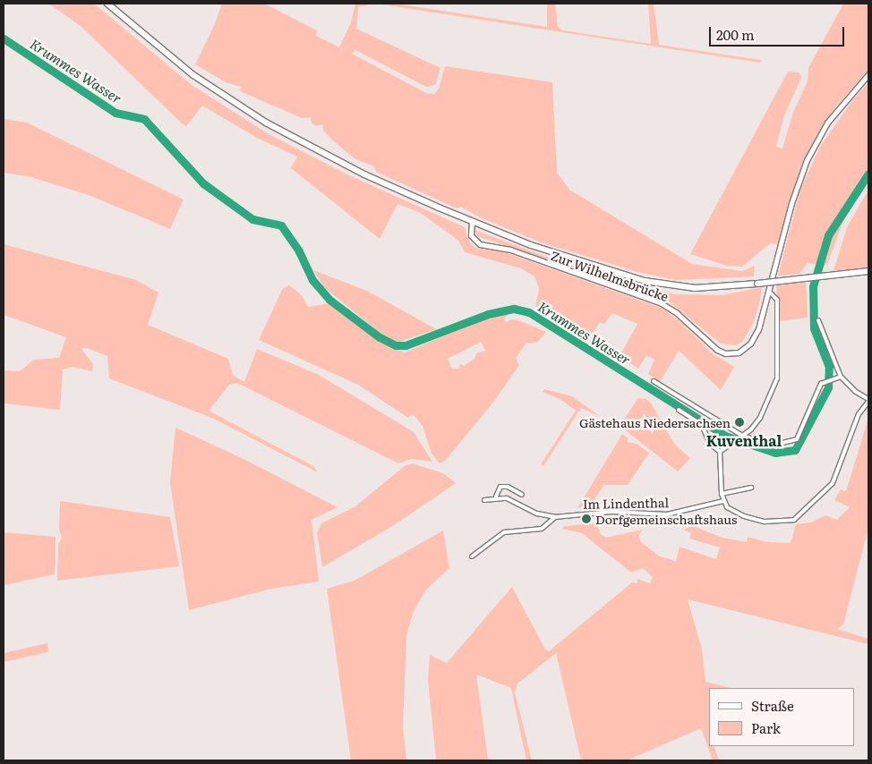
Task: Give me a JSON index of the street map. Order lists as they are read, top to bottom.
{
  "streets": {
    "street": ["Zur Wilhelmsbrücke", "Im Lindenthal"]
  },
  "districts": ["Kuventhal"],
  "water": ["Krummes Wasser"],
  "places": ["Gästehaus Niedersachsen", "Dorfgemeinschaftshaus"],
  "legend": ["Straße", "Park"],
  "scale_bar": "200 m"
}
